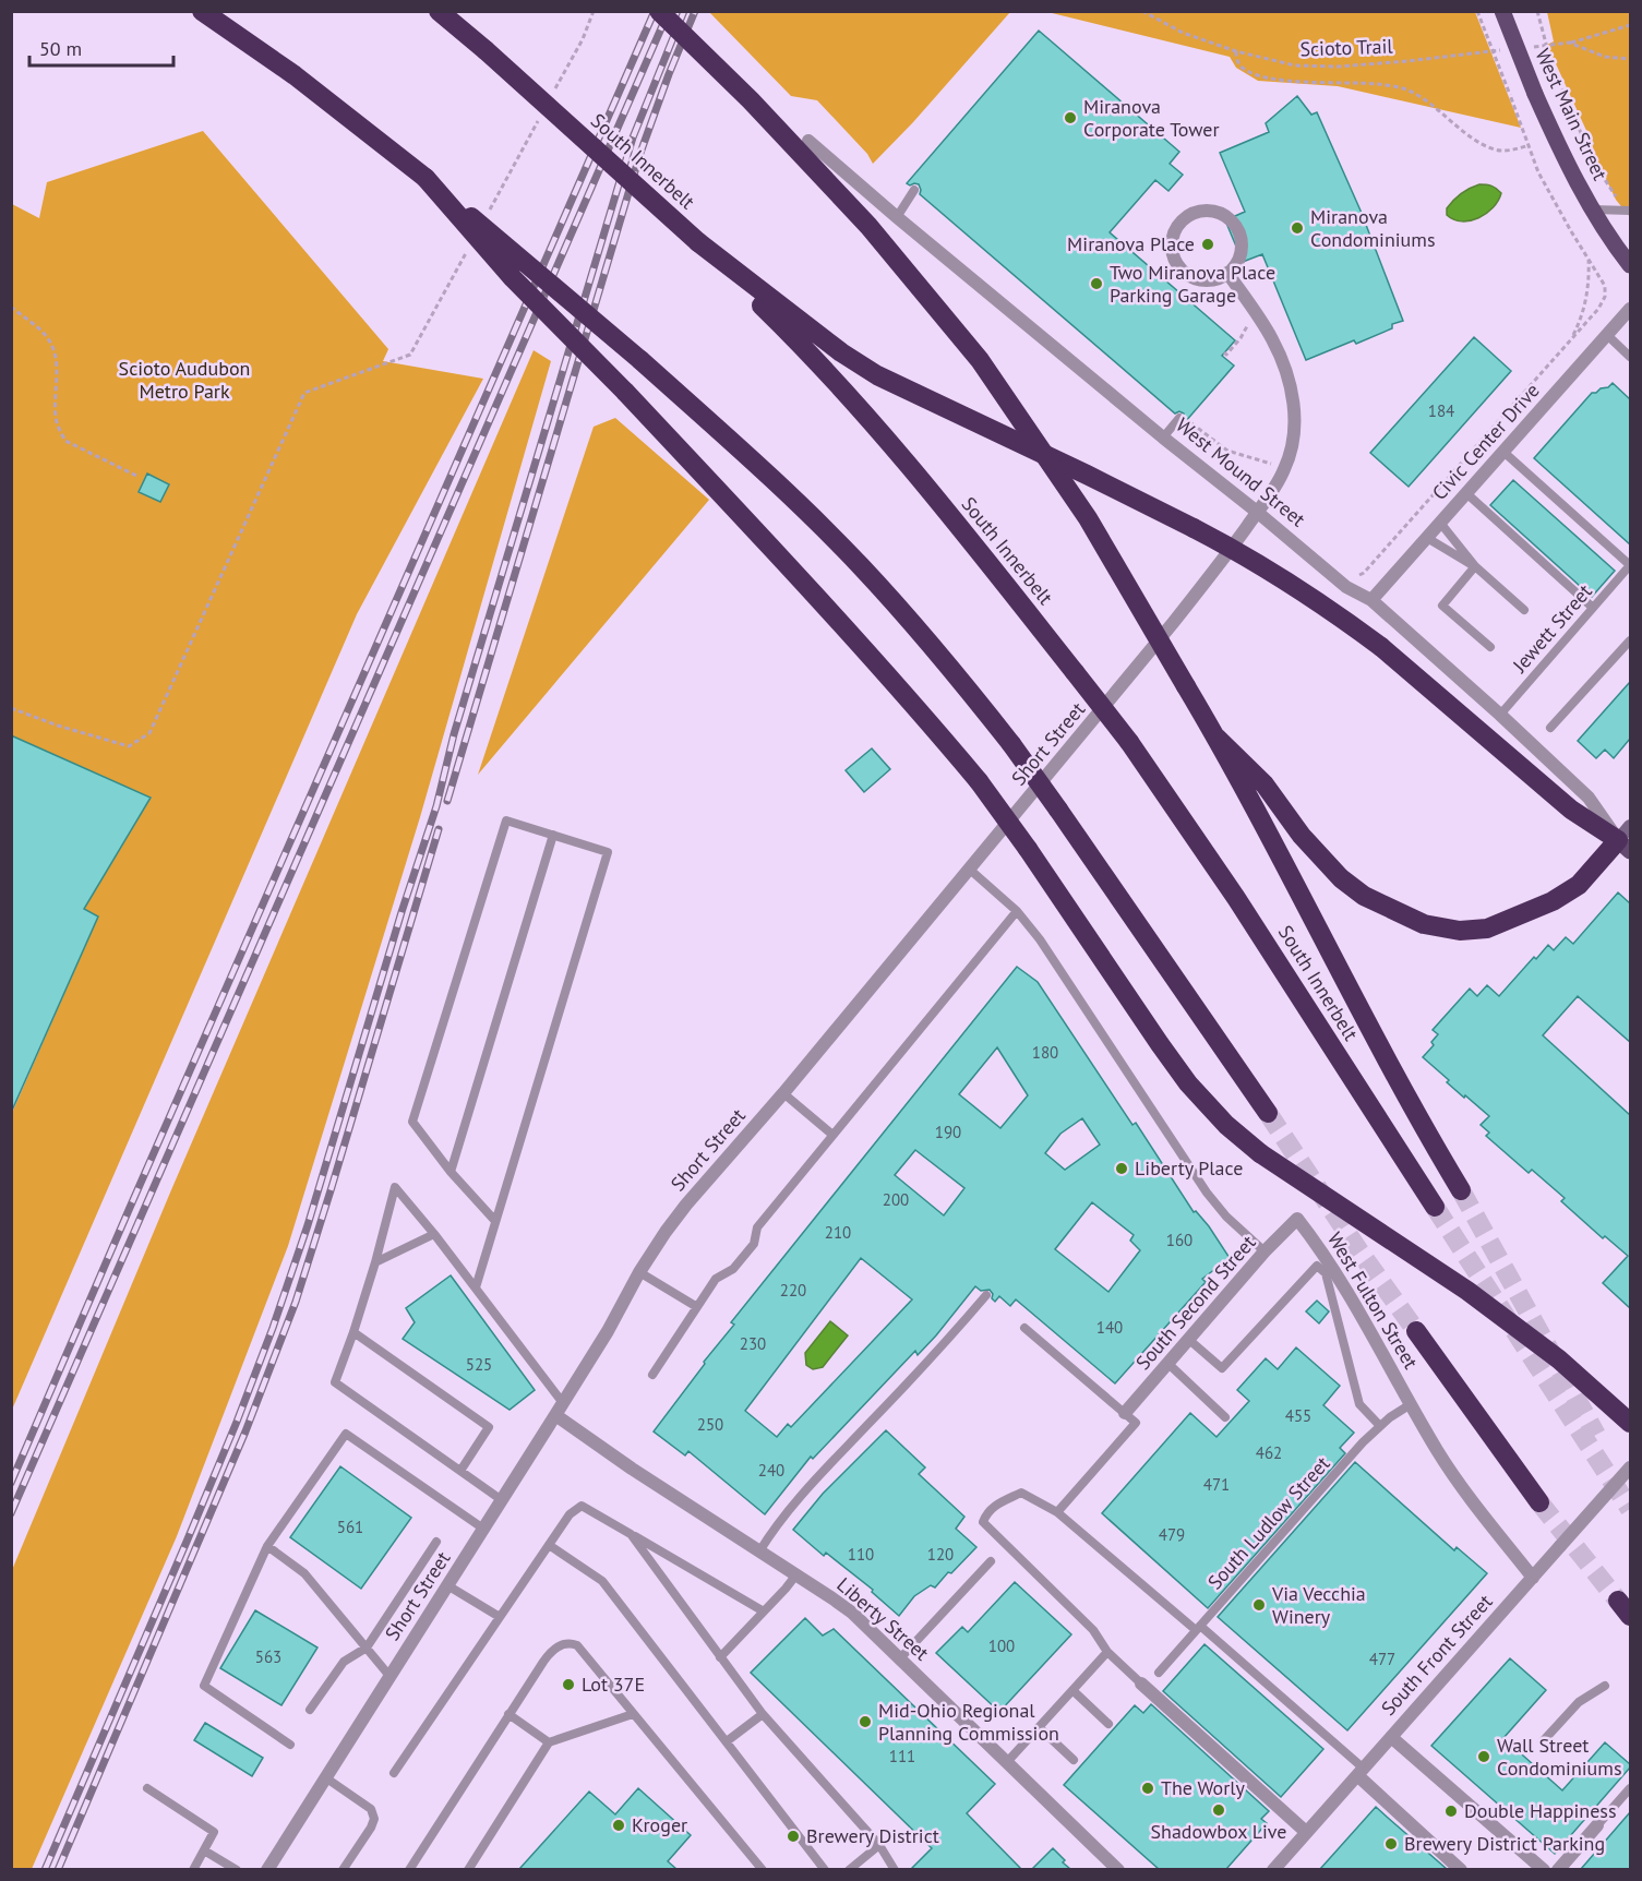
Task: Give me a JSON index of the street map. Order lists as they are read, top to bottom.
{
  "streets": {
    "highway": ["South Innerbelt"],
    "main road": ["West Main Street"],
    "street": [
      "Civic Center Drive",
      "West Mound Street",
      "Short Street",
      "West Fulton Street",
      "South Second Street",
      "Liberty Street",
      "South Front Street"
    ],
    "lane": ["Jewett Street", "South Ludlow Street"],
    "path": ["Scioto Trail"]
  },
  "crossings": [
    ["Civic Center Drive", "West Mound Street"],
    ["West Mound Street", "Jewett Street"],
    ["West Mound Street", "Short Street"],
    ["Short Street", "Liberty Street"],
    ["West Fulton Street", "South Second Street"],
    ["West Fulton Street", "South Ludlow Street"],
    ["West Fulton Street", "South Front Street"]
  ],
  "parks": ["Scioto Audubon Metro Park"],
  "places": [
    "Miranova Corporate Tower",
    "Miranova Condominiums",
    "Miranova Place",
    "Two Miranova Place Parking Garage",
    "Liberty Place",
    "Via Vecchia Winery",
    "Lot 37E",
    "Mid-Ohio Regional Planning Commission",
    "Wall Street Condominiums",
    "The Worly",
    "Shadowbox Live",
    "Double Happiness",
    "Kroger",
    "Brewery District",
    "Brewery District Parking"
  ],
  "house_numbers": [
    "184",
    "180",
    "190",
    "200",
    "210",
    "160",
    "220",
    "140",
    "230",
    "525",
    "455",
    "250",
    "462",
    "240",
    "471",
    "561",
    "479",
    "110",
    "120",
    "100",
    "563",
    "477",
    "111"
  ],
  "scale_bar": "50 m"
}
